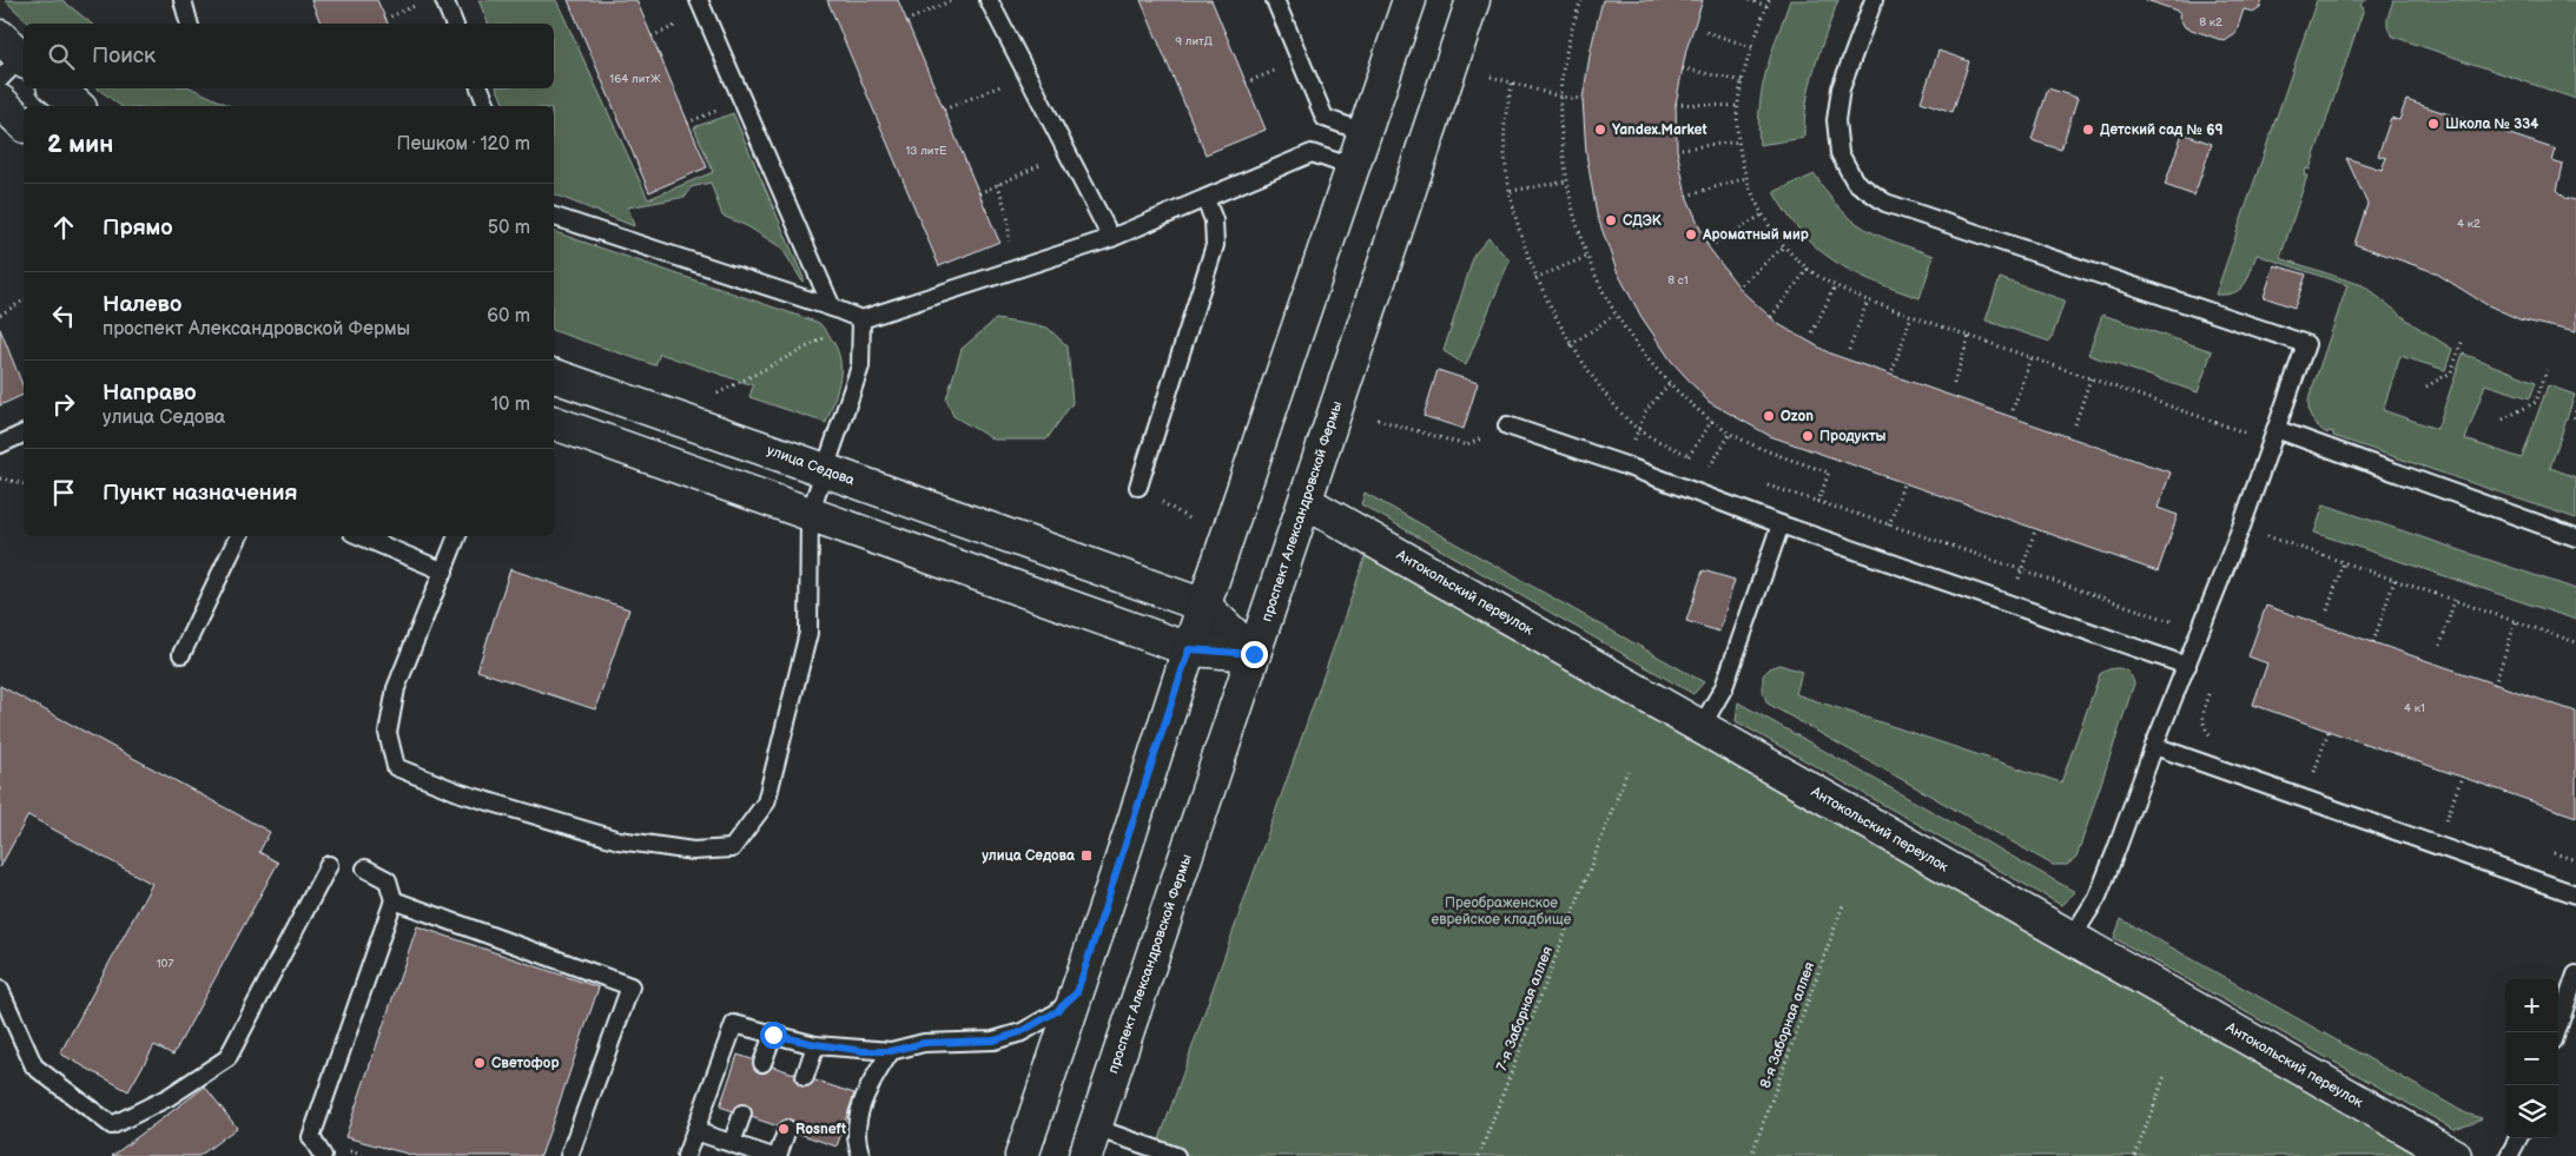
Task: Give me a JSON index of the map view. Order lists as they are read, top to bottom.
{
  "streets": {
    "main road": ["улица Седова", "проспект Александровской Фермы", "Антокольский переулок"],
    "path": ["7-я Заборная аллея", "8-я Заборная аллея"]
  },
  "crossings": [
    ["улица Седова", "проспект Александровской Фермы"],
    ["проспект Александровской Фермы", "Антокольский переулок"]
  ],
  "parks": ["Преображенское еврейское кладбище"],
  "places": {
    "other": [
      "Школа № 334",
      "Yandex.Market",
      "Детский сад № 69",
      "СДЭК",
      "Ароматный мир",
      "Ozon",
      "Продукты",
      "Светофор",
      "Rosneft"
    ],
    "transit": ["улица Седова"]
  },
  "house_numbers": [
    "8 к2",
    "9 литД",
    "164 литЖ",
    "13 литЕ",
    "4 к2",
    "8 с1",
    "4 к1",
    "107"
  ],
  "page": {
    "search": "Поиск",
    "heading": ["2 мин", "Пешком · 120 m"],
    "list": [
      ["Прямо", "50 m"],
      ["Налево", "проспект Александровской Фермы", "60 m"],
      ["Направо", "улица Седова", "10 m"],
      "Пункт назначения"
    ],
    "map_buttons": ["+", "−"]
  }
}
